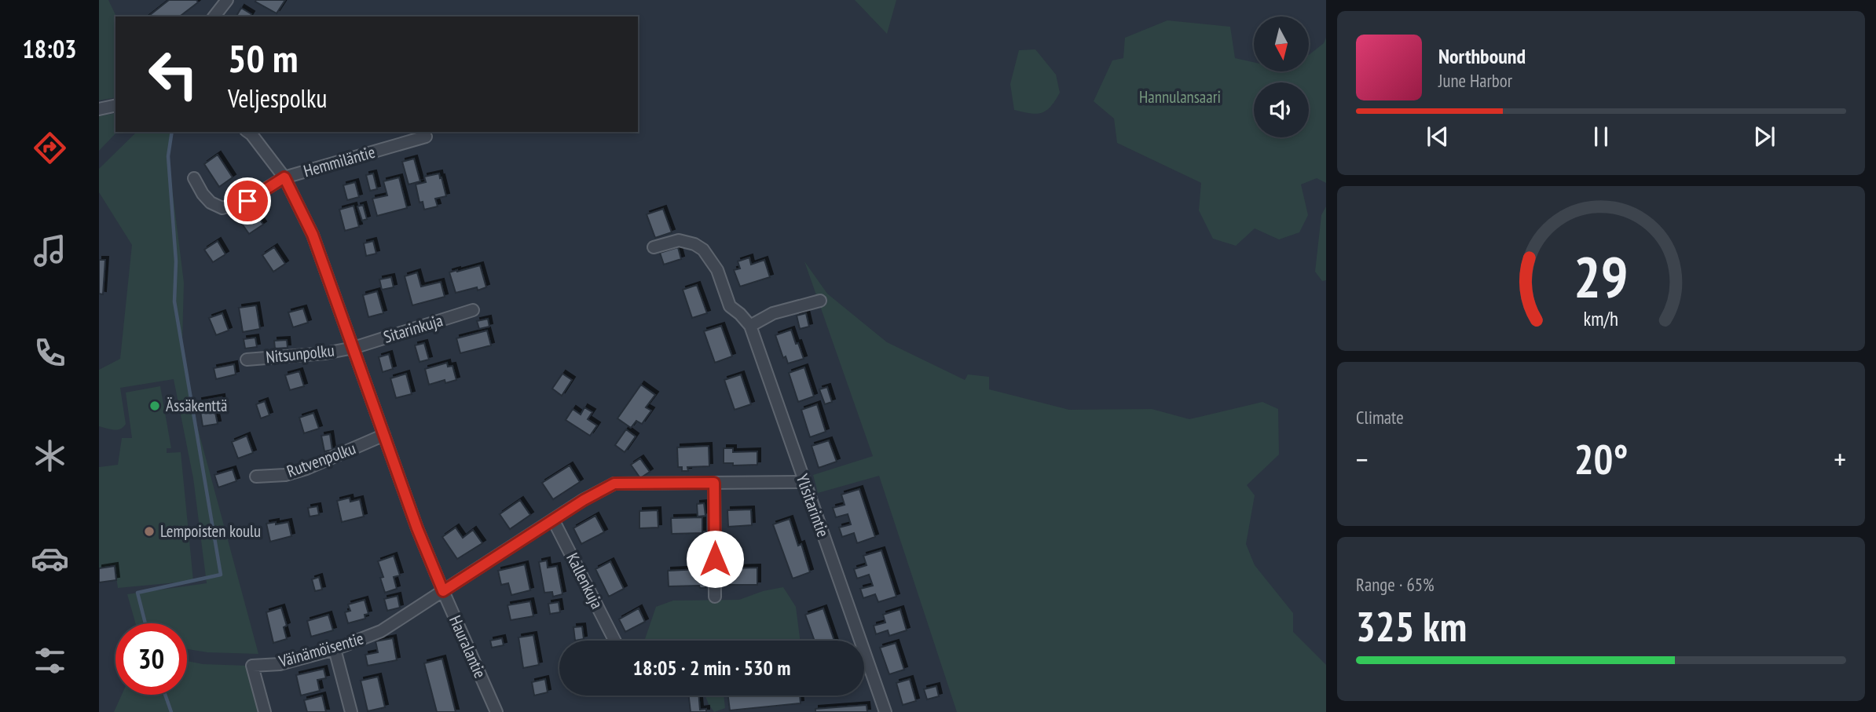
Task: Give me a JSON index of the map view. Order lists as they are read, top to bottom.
{
  "streets": {
    "street": [
      "Hemmiläntie",
      "Sitarinkuja",
      "Nitsunpolku",
      "Rutvenpolku",
      "Ylisitarintie",
      "Kallenkuja",
      "Hauralantie",
      "Väinämöisentie"
    ]
  },
  "crossings": [
    ["Hemmiläntie", "Hauralantie"],
    ["Sitarinkuja", "Nitsunpolku"],
    ["Sitarinkuja", "Hauralantie"],
    ["Nitsunpolku", "Hauralantie"],
    ["Rutvenpolku", "Hauralantie"],
    ["Ylisitarintie", "Väinämöisentie"],
    ["Kallenkuja", "Väinämöisentie"],
    ["Hauralantie", "Väinämöisentie"]
  ],
  "parks": ["Hannulansaari"],
  "places": ["Ässäkenttä", "Lempoisten koulu"],
  "north": "bottom",
  "page": {
    "tabs": "18:03",
    "turn": ["50 m", "Veljespolku"],
    "song": ["Northbound", "June Harbor"],
    "tile": [
      "Climate",
      ["Range · 65%", "325 km"]
    ],
    "heat": ["−", "20°", "+"],
    "limit": "30",
    "trip": "18:05 · 2 min · 530 m",
    "gauge": ["29", "km/h"]
  }
}
